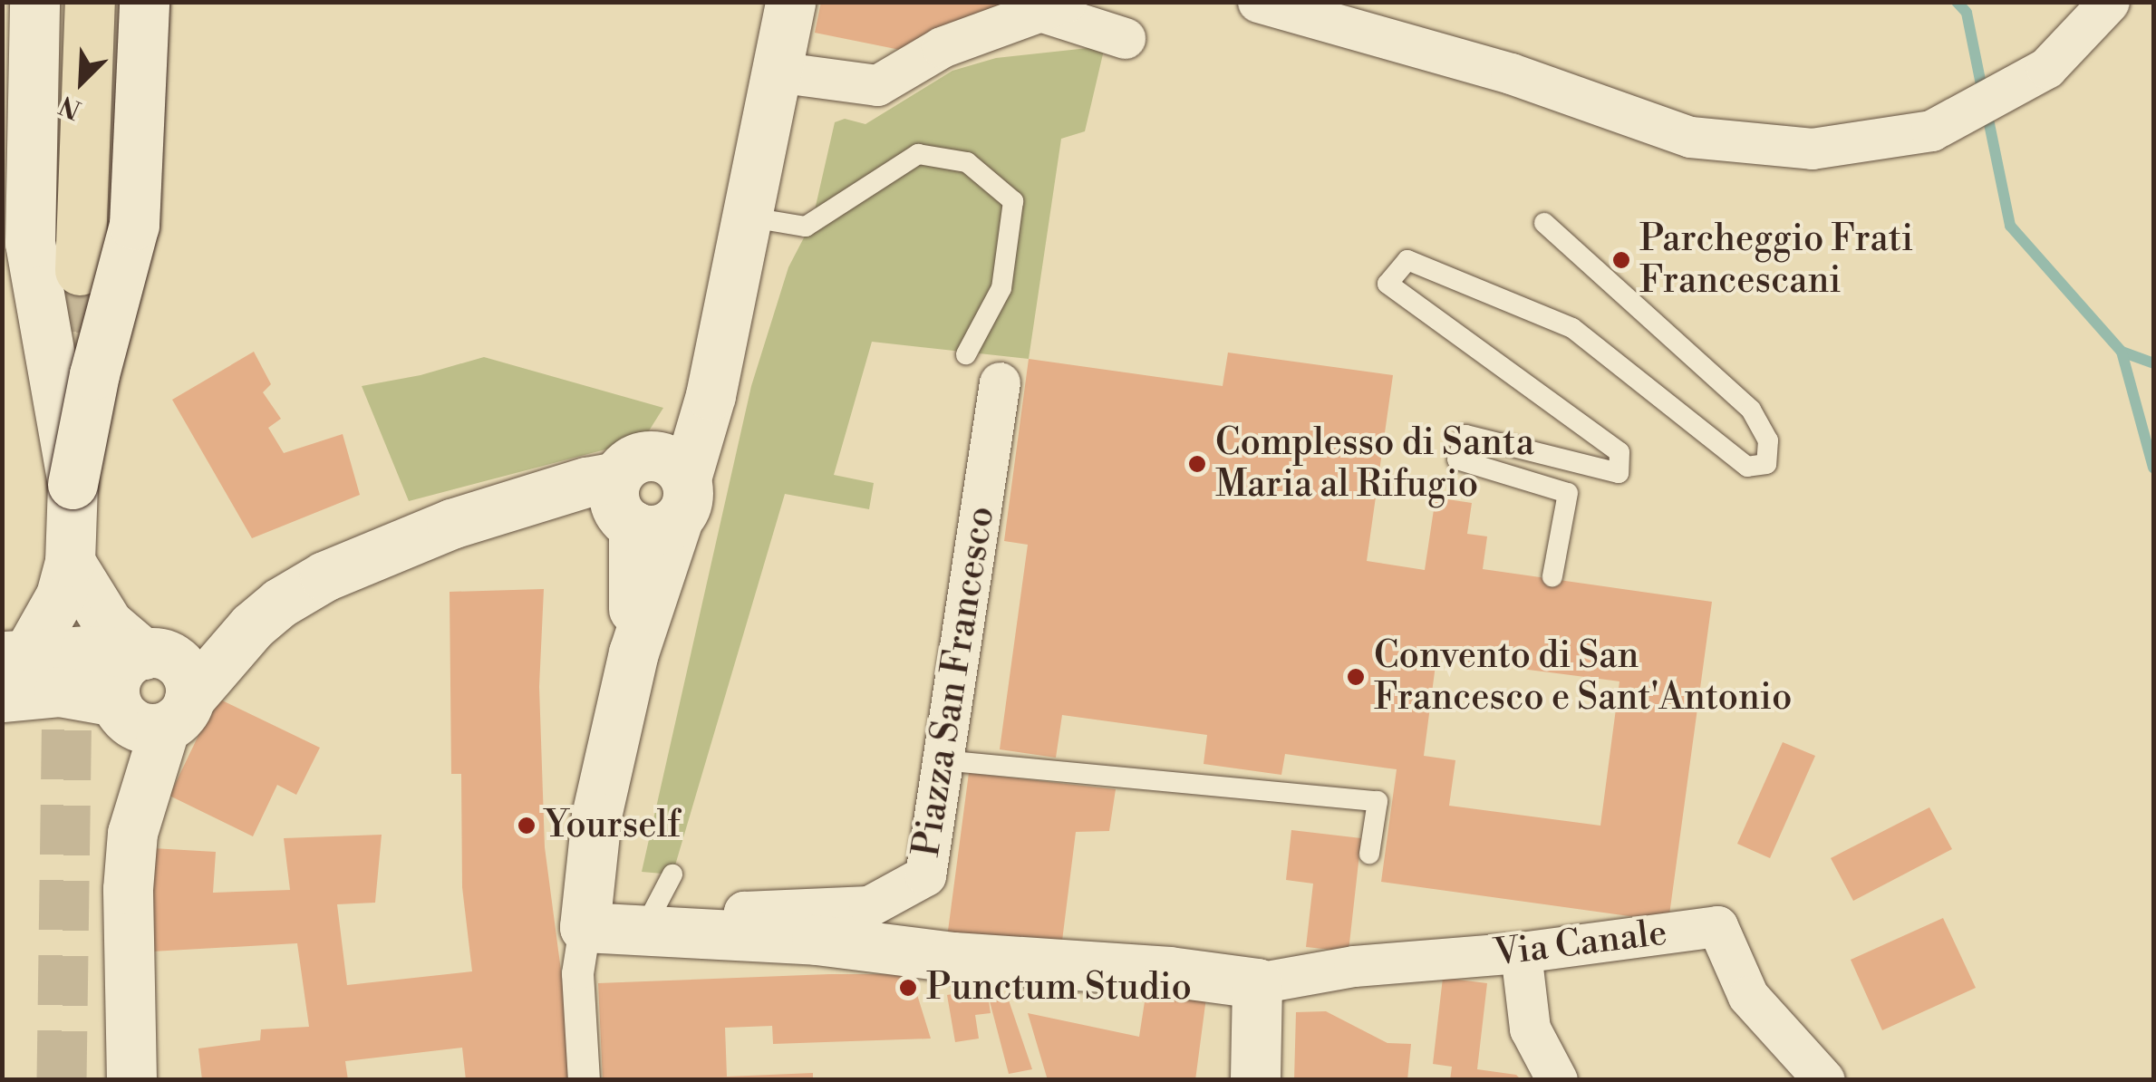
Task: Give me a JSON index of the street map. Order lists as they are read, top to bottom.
{
  "streets": {
    "street": ["Piazza San Francesco", "Via Canale"]
  },
  "places": [
    "Parcheggio Frati Francescani",
    "Complesso di Santa Maria al Rifugio",
    "Convento di San Francesco e Sant'Antonio",
    "Yourself",
    "Punctum Studio"
  ],
  "north": "bottom left"
}
